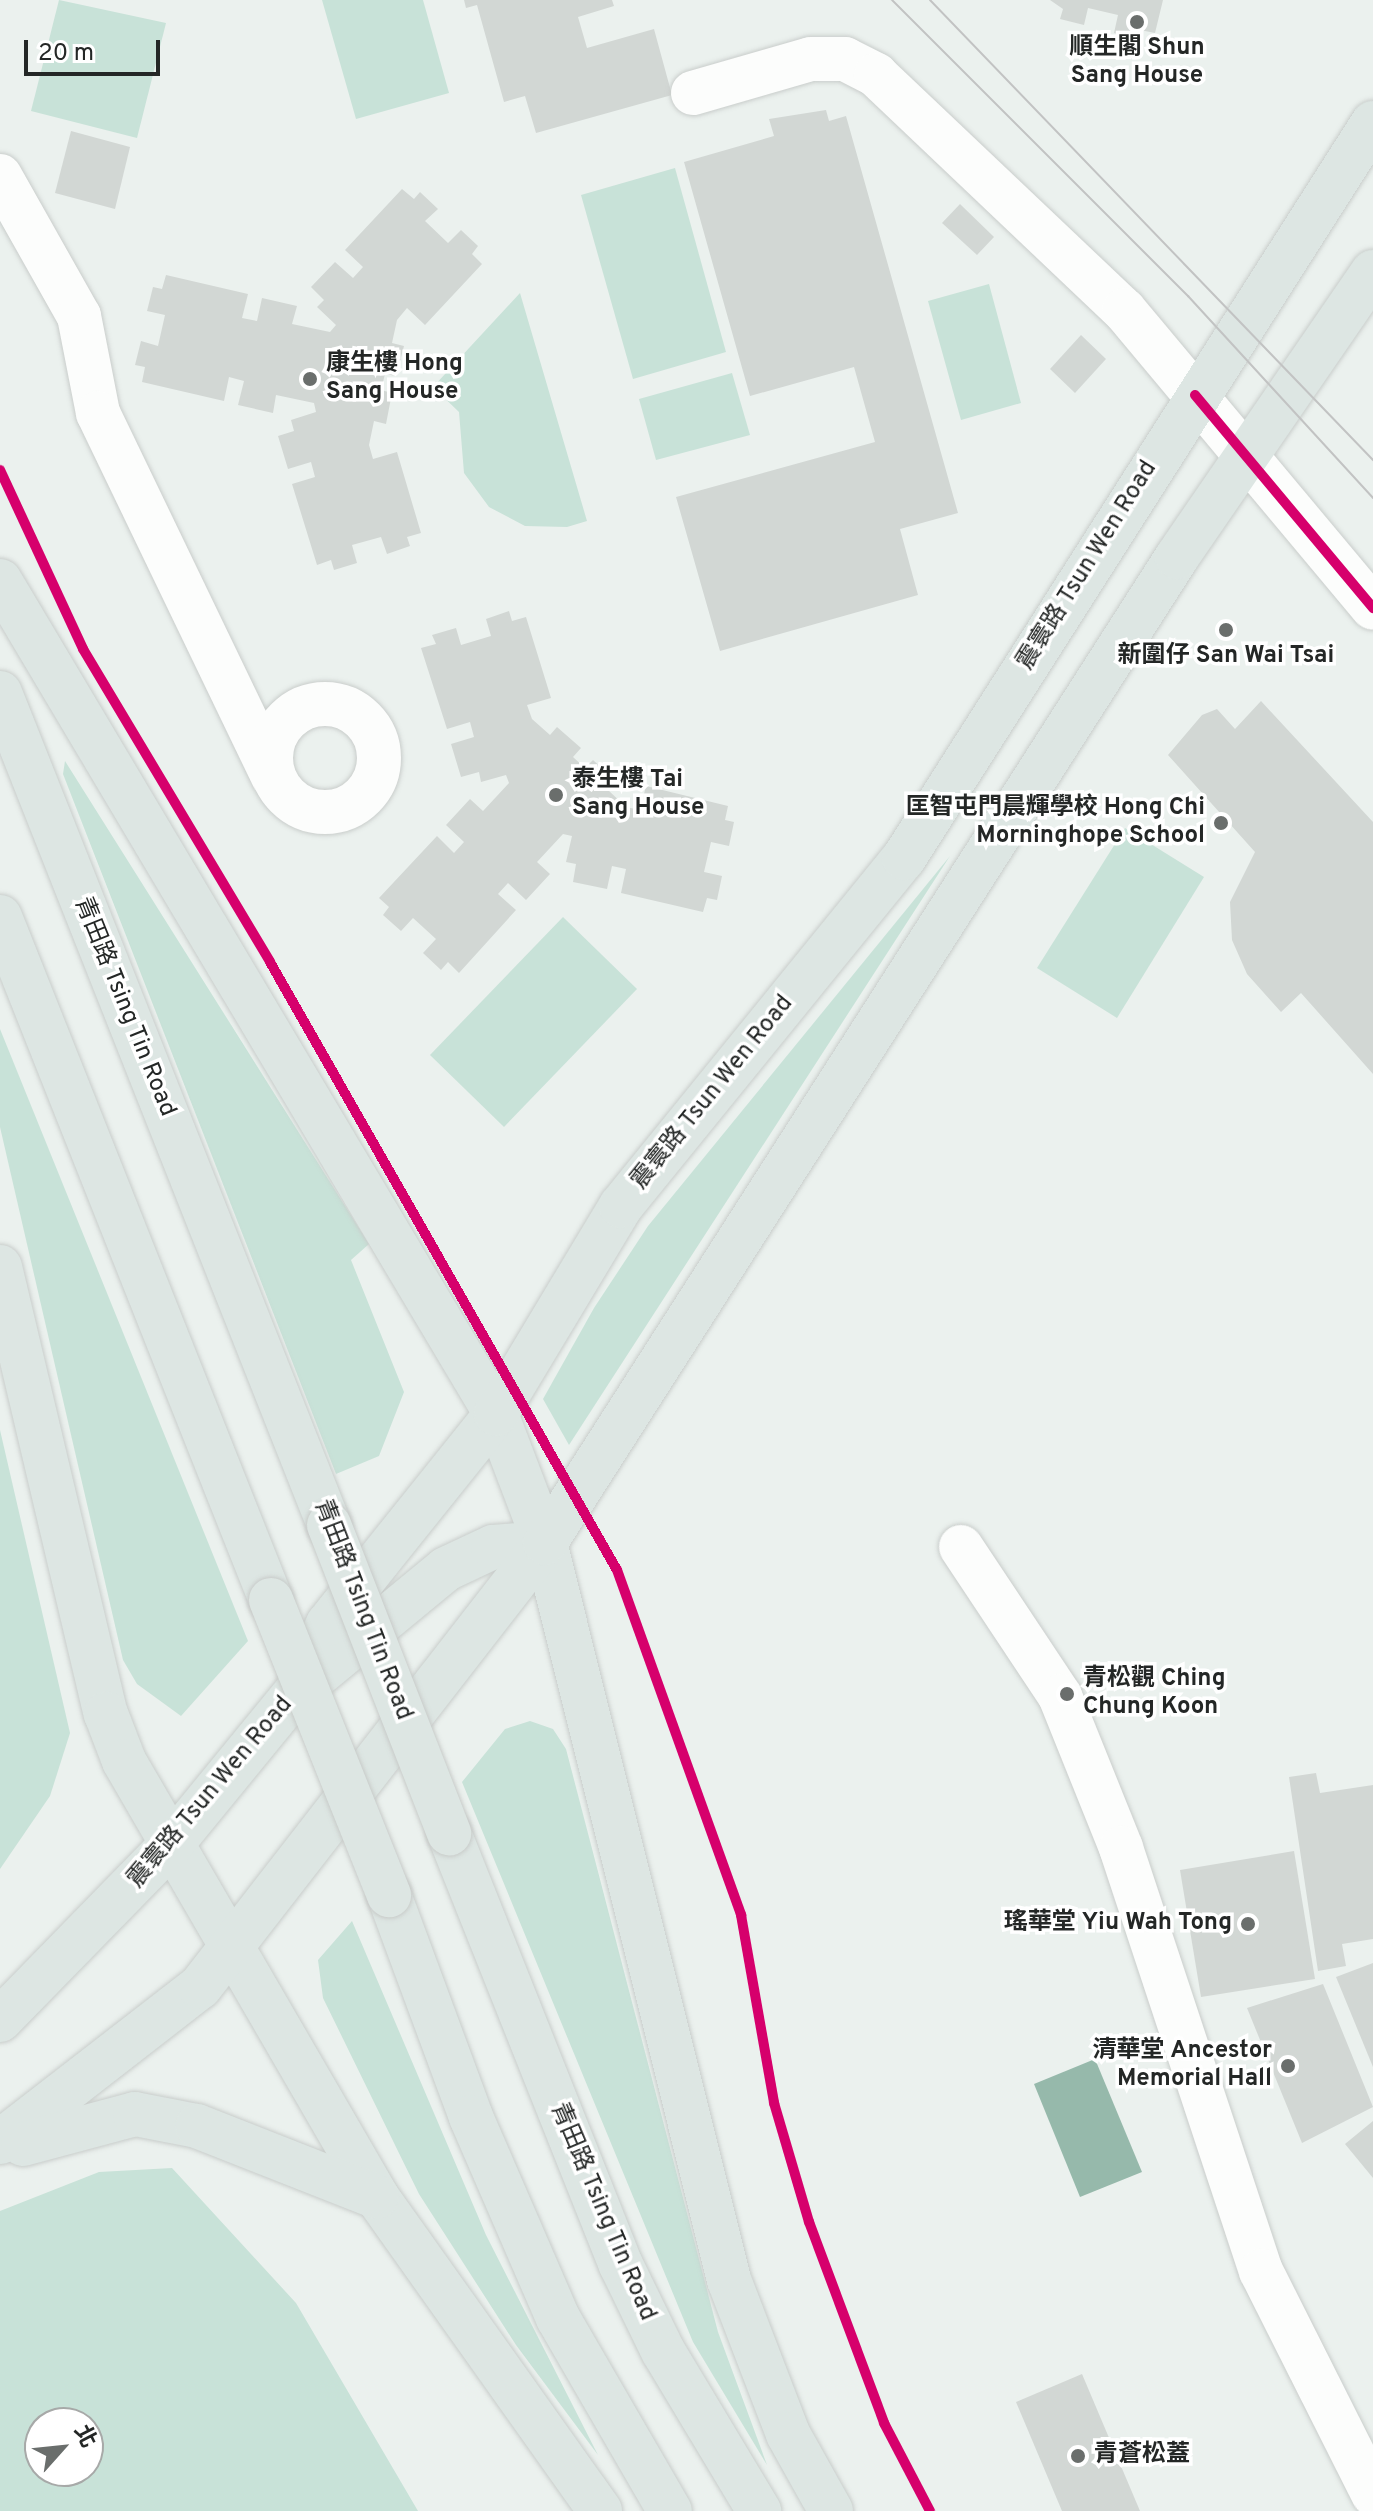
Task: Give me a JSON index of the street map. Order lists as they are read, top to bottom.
{
  "streets": {
    "main road": ["震寰路 Tsun Wen Road", "青田路 Tsing Tin Road"]
  },
  "places": [
    "順生閣 Shun Sang House",
    "康生樓 Hong Sang House",
    "新圍仔 San Wai Tsai",
    "泰生樓 Tai Sang House",
    "匡智屯門晨輝學校 Hong Chi Morninghope School",
    "青松觀 Ching Chung Koon",
    "瑤華堂 Yiu Wah Tong",
    "清華堂 Ancestor Memorial Hall",
    "青蒼松蓋"
  ],
  "scale_bar": "20 m",
  "north": "top right"
}
